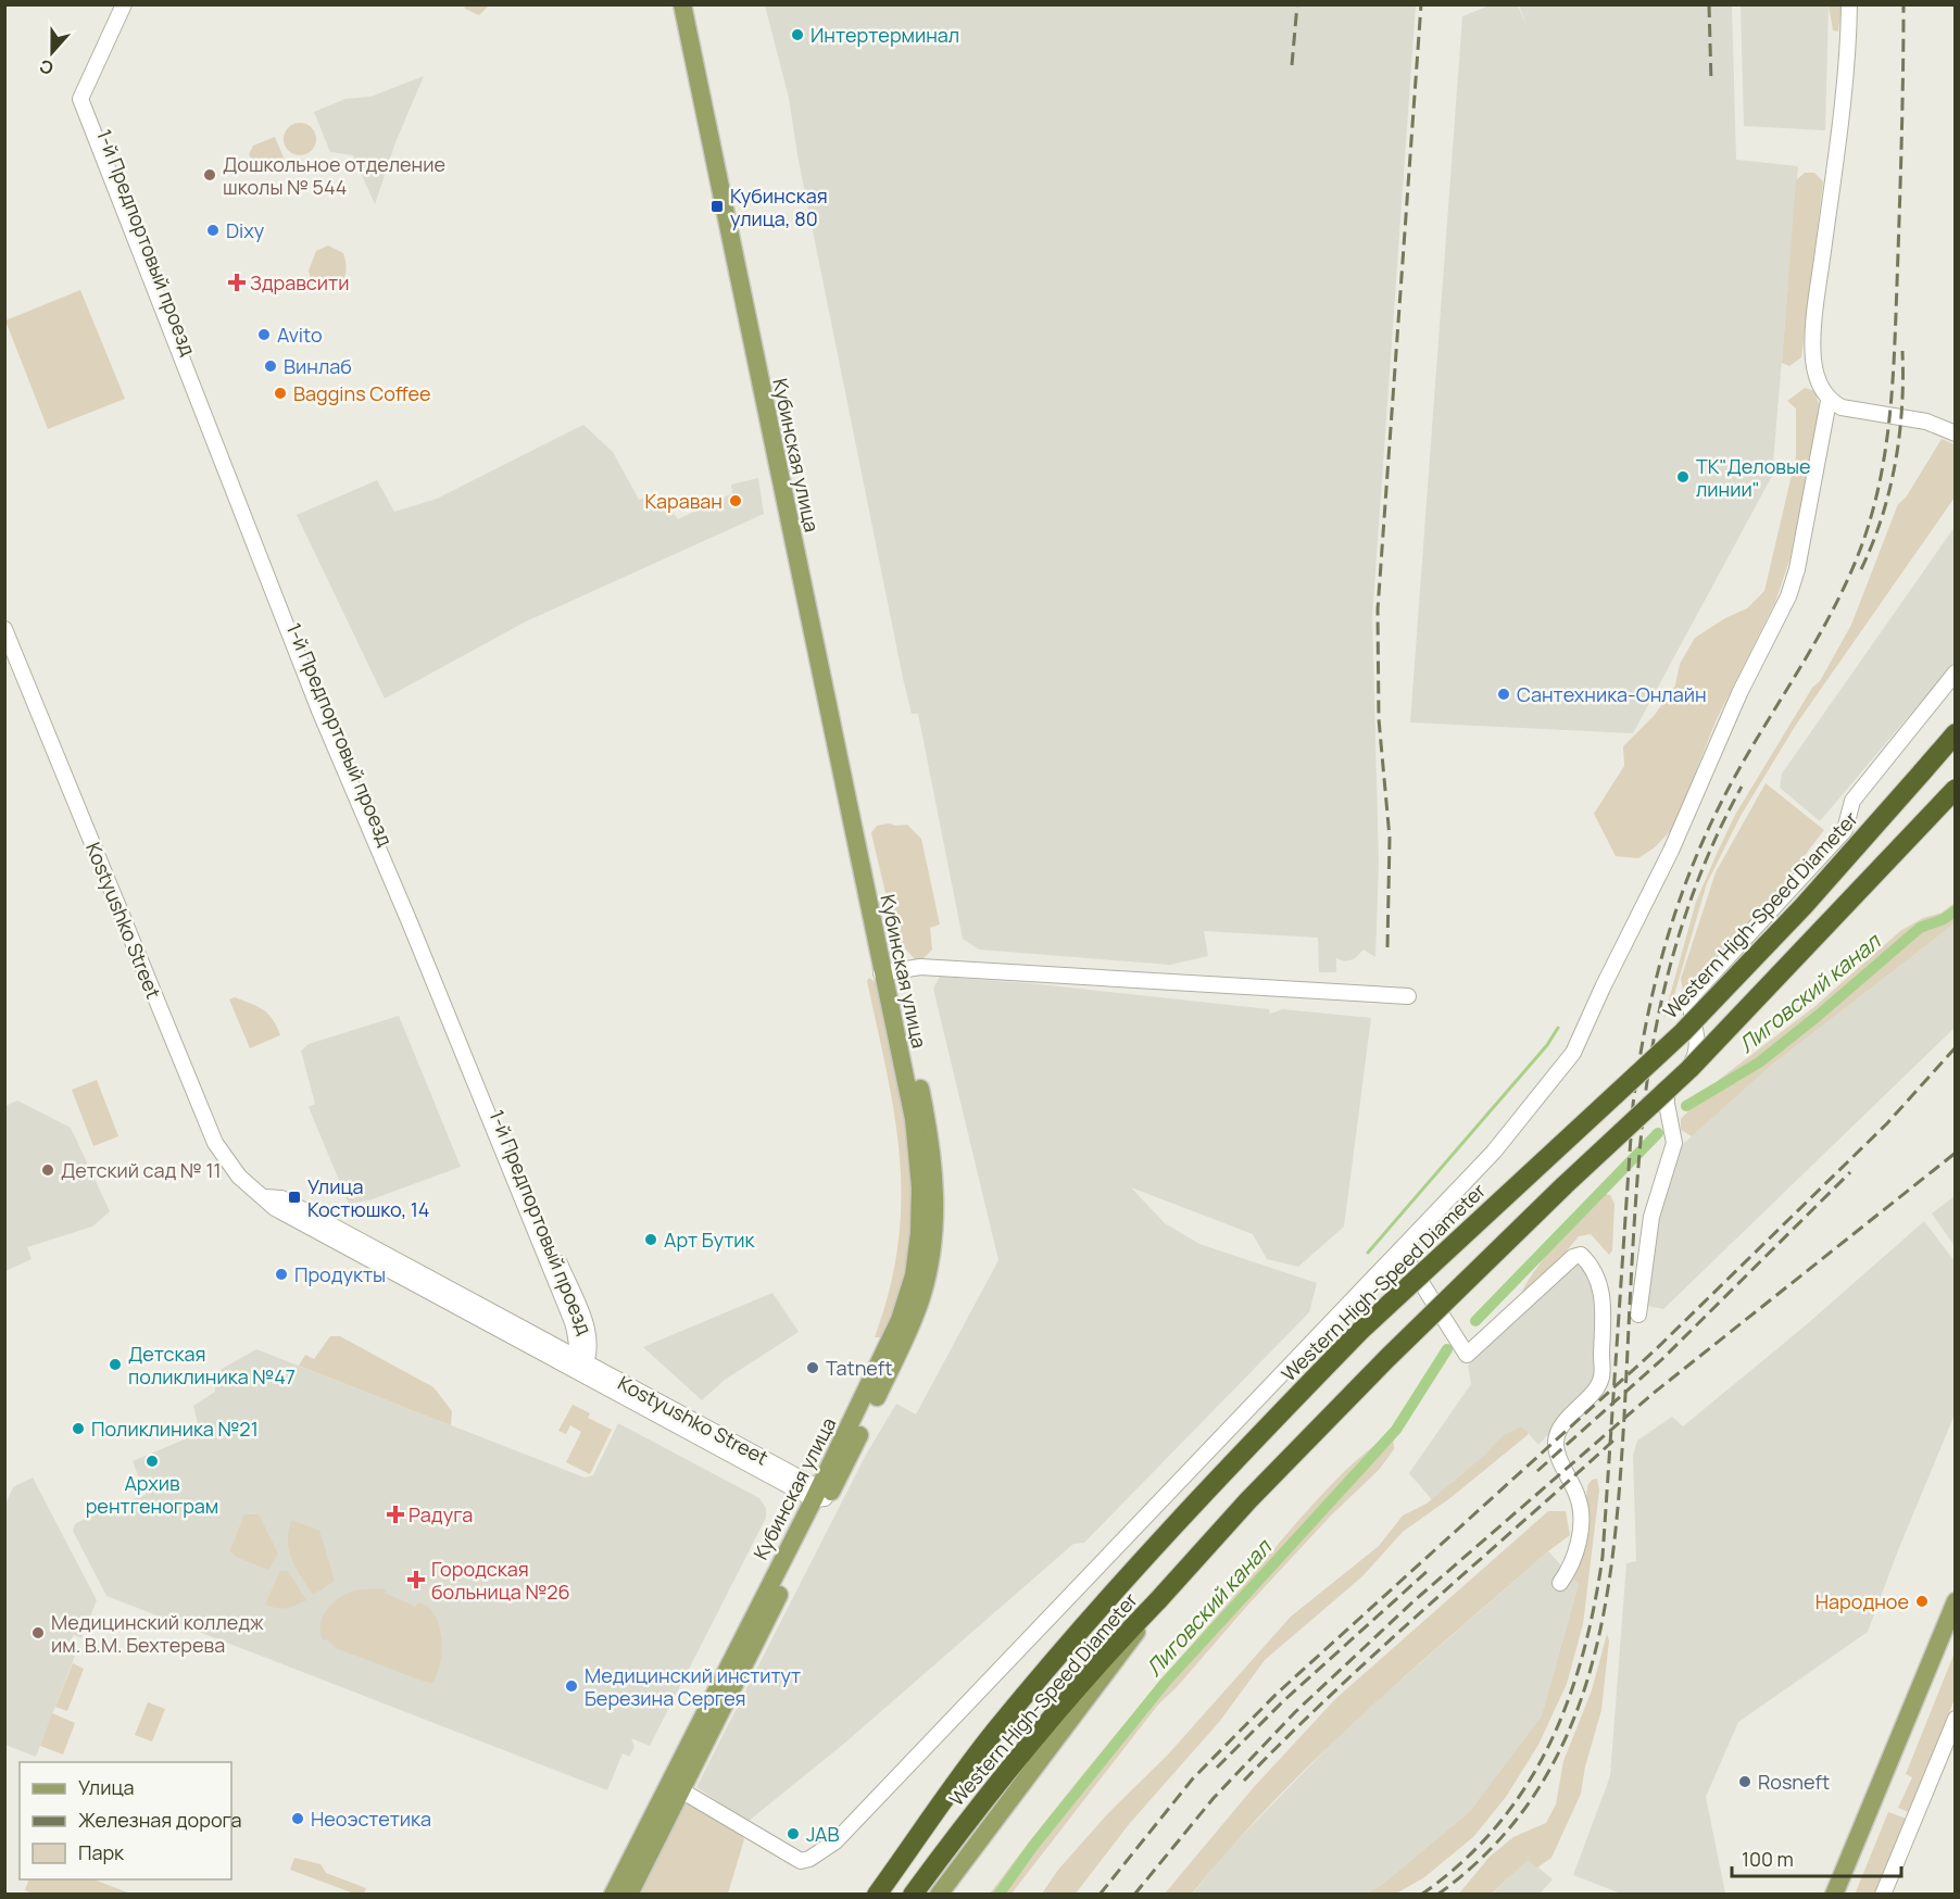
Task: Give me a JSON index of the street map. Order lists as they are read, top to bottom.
{
  "streets": {
    "highway": ["Western High-Speed Diameter"],
    "main road": ["Кубинская улица"],
    "street": ["1-й Предпортовый проезд", "Kostyushko Street"]
  },
  "crossings": [
    ["1-й Предпортовый проезд", "Kostyushko Street"],
    ["Кубинская улица", "Kostyushko Street"]
  ],
  "water": ["Лиговский канал"],
  "places": {
    "other": [
      "Интертерминал",
      "Дошкольное отделение школы № 544",
      "Dixy",
      "Avito",
      "Винлаб",
      "Baggins Coffee",
      "ТК\"Деловые линии\"",
      "Караван",
      "Сантехника-Онлайн",
      "Детский сад № 11",
      "Арт Бутик",
      "Продукты",
      "Детская поликлиника №47",
      "Tatneft",
      "Поликлиника №21",
      "Архив рентгенограм",
      "Народное",
      "Медицинский колледж им. В.М. Бехтерева",
      "Медицинский институт Березина Сергея",
      "Rosneft",
      "Неоэстетика",
      "JAB"
    ],
    "transit": ["Кубинская улица, 80", "Улица Костюшко, 14"],
    "health": ["Здравсити", "Радуга", "Городская больница №26"]
  },
  "legend": ["Улица", "Железная дорога", "Парк"],
  "scale_bar": "100 m",
  "north": "bottom"
}
